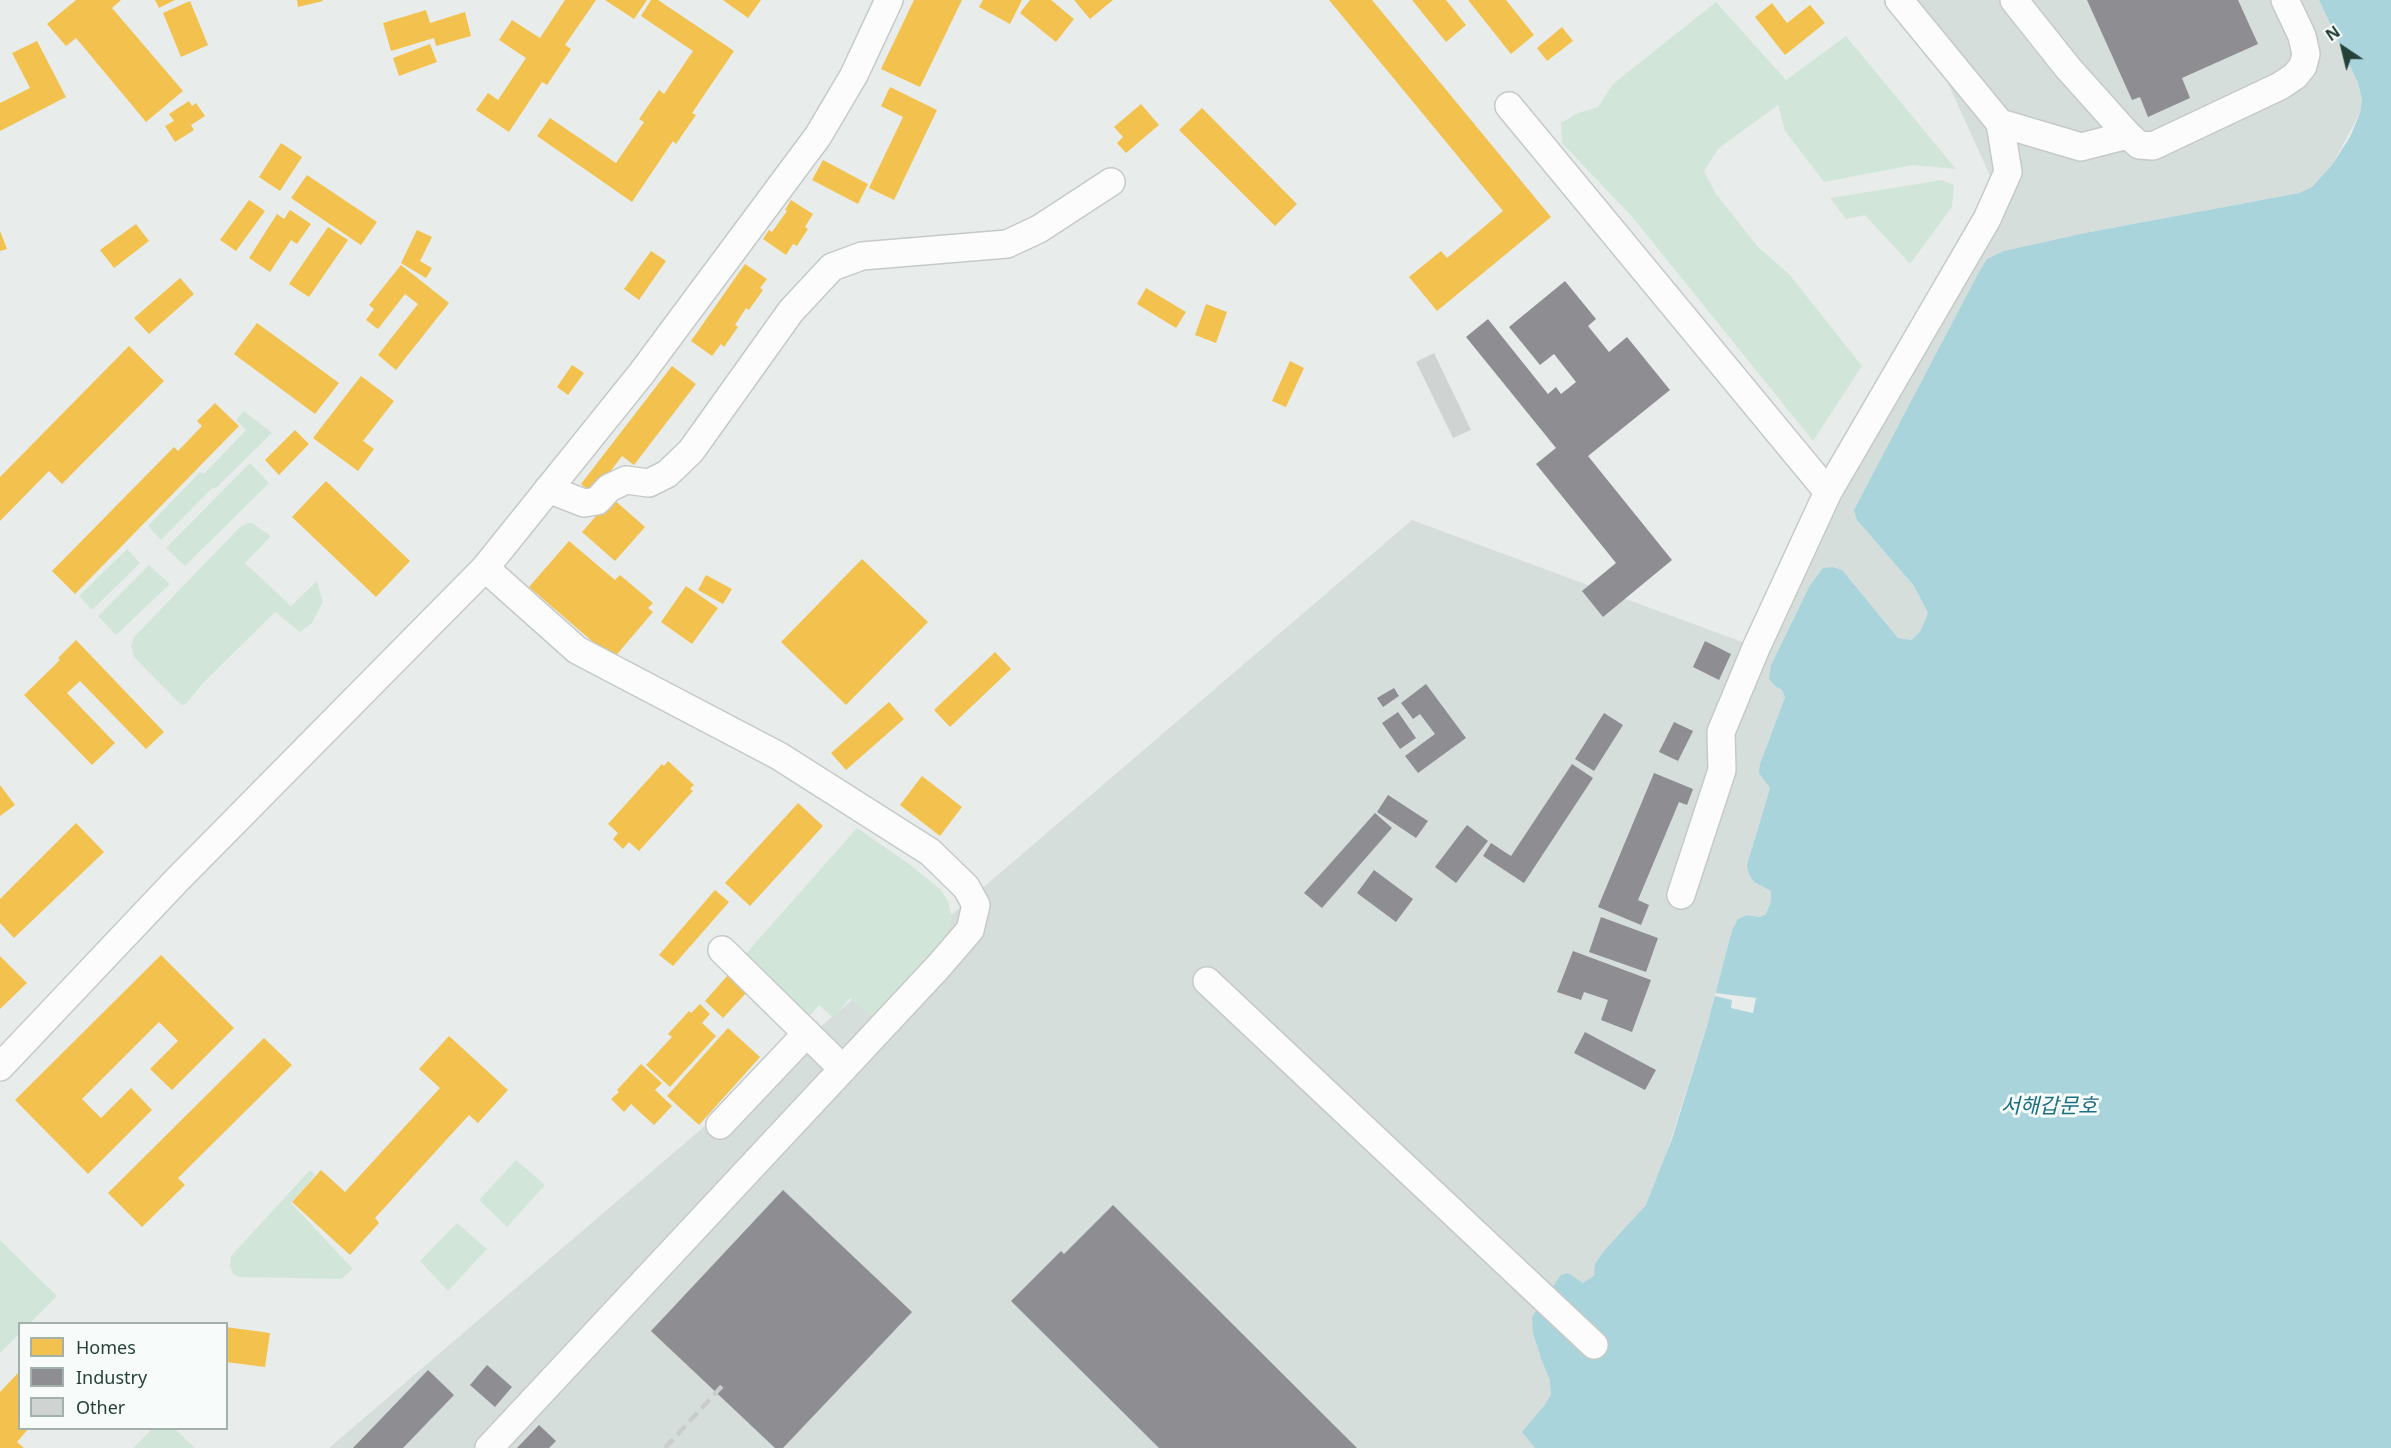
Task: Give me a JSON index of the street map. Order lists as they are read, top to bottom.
{
  "water": ["서해갑문호"],
  "legend": ["Homes", "Industry", "Other"],
  "north": "top left"
}
